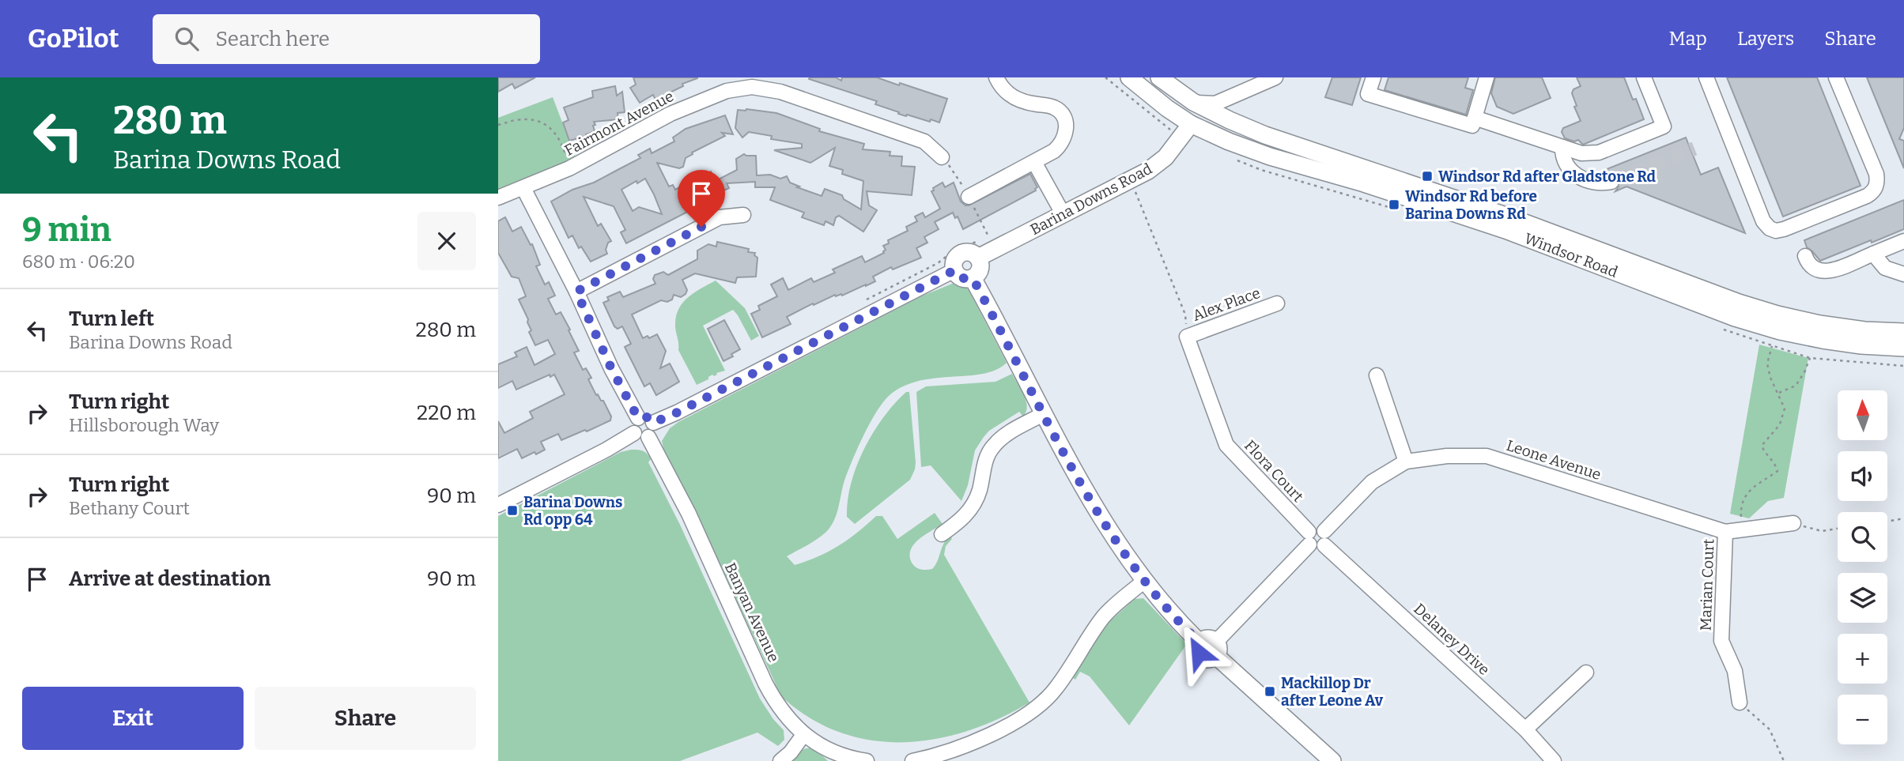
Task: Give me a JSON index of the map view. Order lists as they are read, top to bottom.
{
  "streets": {
    "main road": ["Barina Downs Road", "Windsor Road"],
    "street": [
      "Fairmont Avenue",
      "Alex Place",
      "Leone Avenue",
      "Flora Court",
      "Marian Court",
      "Banyan Avenue",
      "Delaney Drive"
    ]
  },
  "crossings": [
    ["Barina Downs Road", "Windsor Road"],
    ["Alex Place", "Flora Court"],
    ["Leone Avenue", "Marian Court"],
    ["Leone Avenue", "Delaney Drive"]
  ],
  "places": {
    "transit": [
      "Windsor Rd after Gladstone Rd",
      "Windsor Rd before Barina Downs Rd",
      "Barina Downs Rd opp 64",
      "Mackillop Dr after Leone Av"
    ]
  },
  "north": "top",
  "page": {
    "header": "GoPilot",
    "search": "Search here",
    "nav": ["Map", "Layers", "Share"],
    "turn": ["280 m", "Barina Downs Road"],
    "heading": ["9 min", "680 m · 06:20"],
    "list": [
      {
        "name": "Turn left",
        "note": "Barina Downs Road",
        "value": "280 m"
      },
      {
        "name": "Turn right",
        "note": "Hillsborough Way",
        "value": "220 m"
      },
      {
        "name": "Turn right",
        "note": "Bethany Court",
        "value": "90 m"
      },
      {
        "name": "Arrive at destination",
        "value": "90 m"
      }
    ],
    "map_buttons": ["+", "−"],
    "buttons": ["Exit", "Share"]
  }
}
